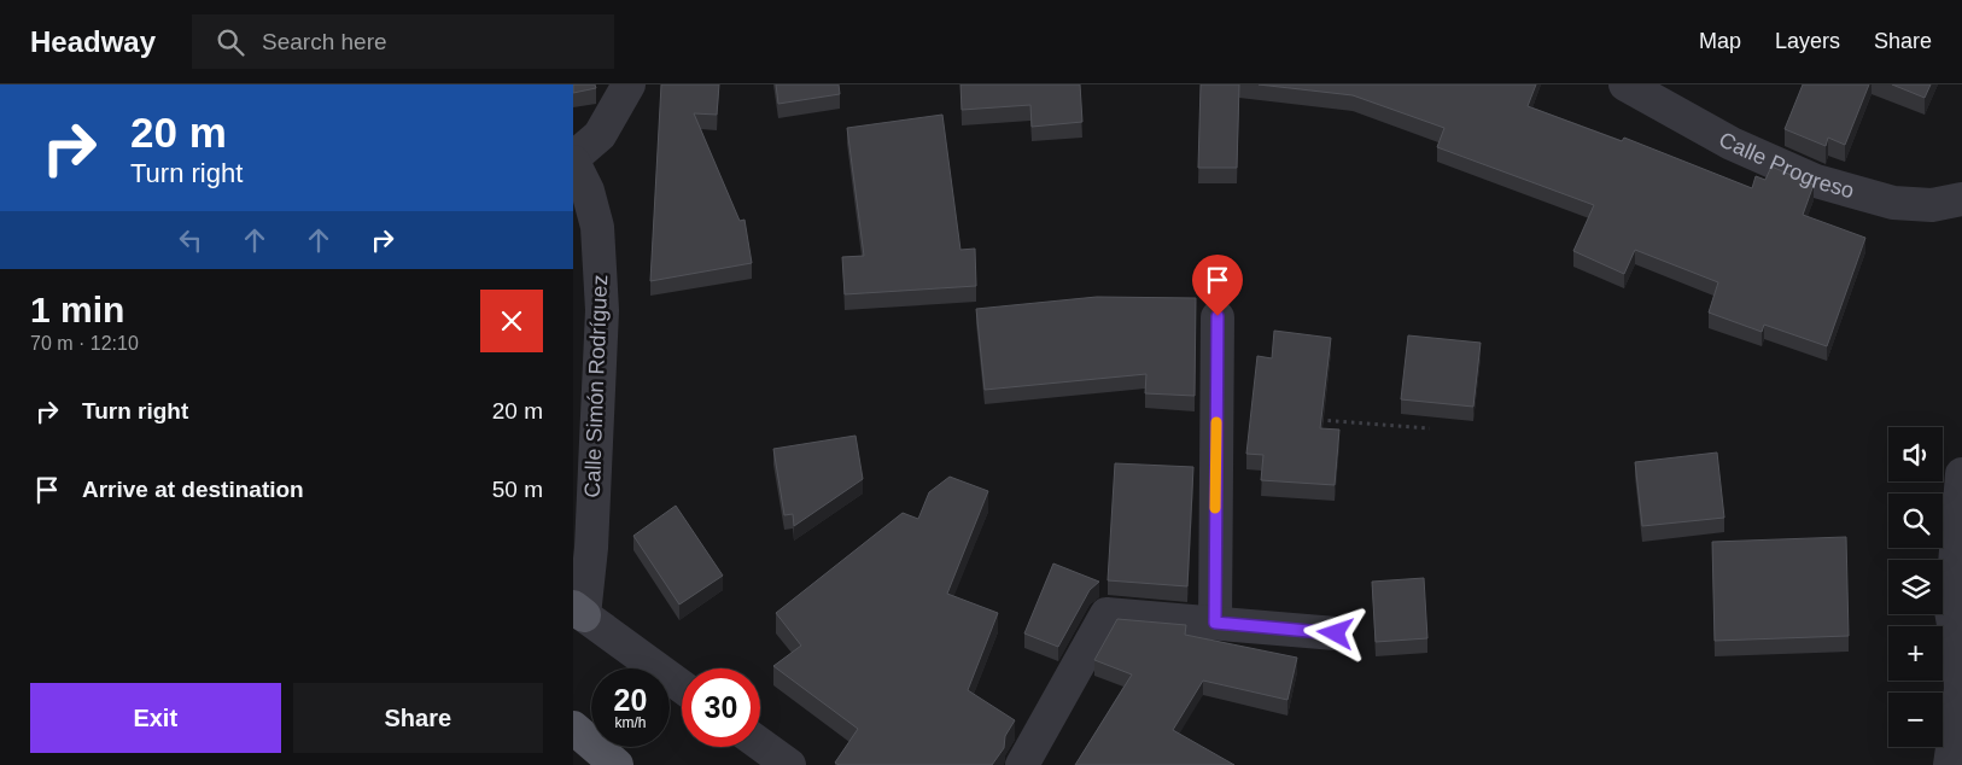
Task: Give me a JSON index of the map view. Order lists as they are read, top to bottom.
{
  "streets": {
    "street": ["Calle Progreso", "Calle Simón Rodríguez"]
  },
  "page": {
    "header": "Headway",
    "search": "Search here",
    "nav": ["Map", "Layers", "Share"],
    "turn": ["20 m", "Turn right"],
    "heading": ["1 min", "70 m · 12:10"],
    "list": [
      {
        "name": "Turn right",
        "value": "20 m"
      },
      {
        "name": "Arrive at destination",
        "value": "50 m"
      }
    ],
    "map_buttons": ["+", "−"],
    "speed": "20 km/h",
    "limit": "30",
    "buttons": ["Exit", "Share"]
  }
}
